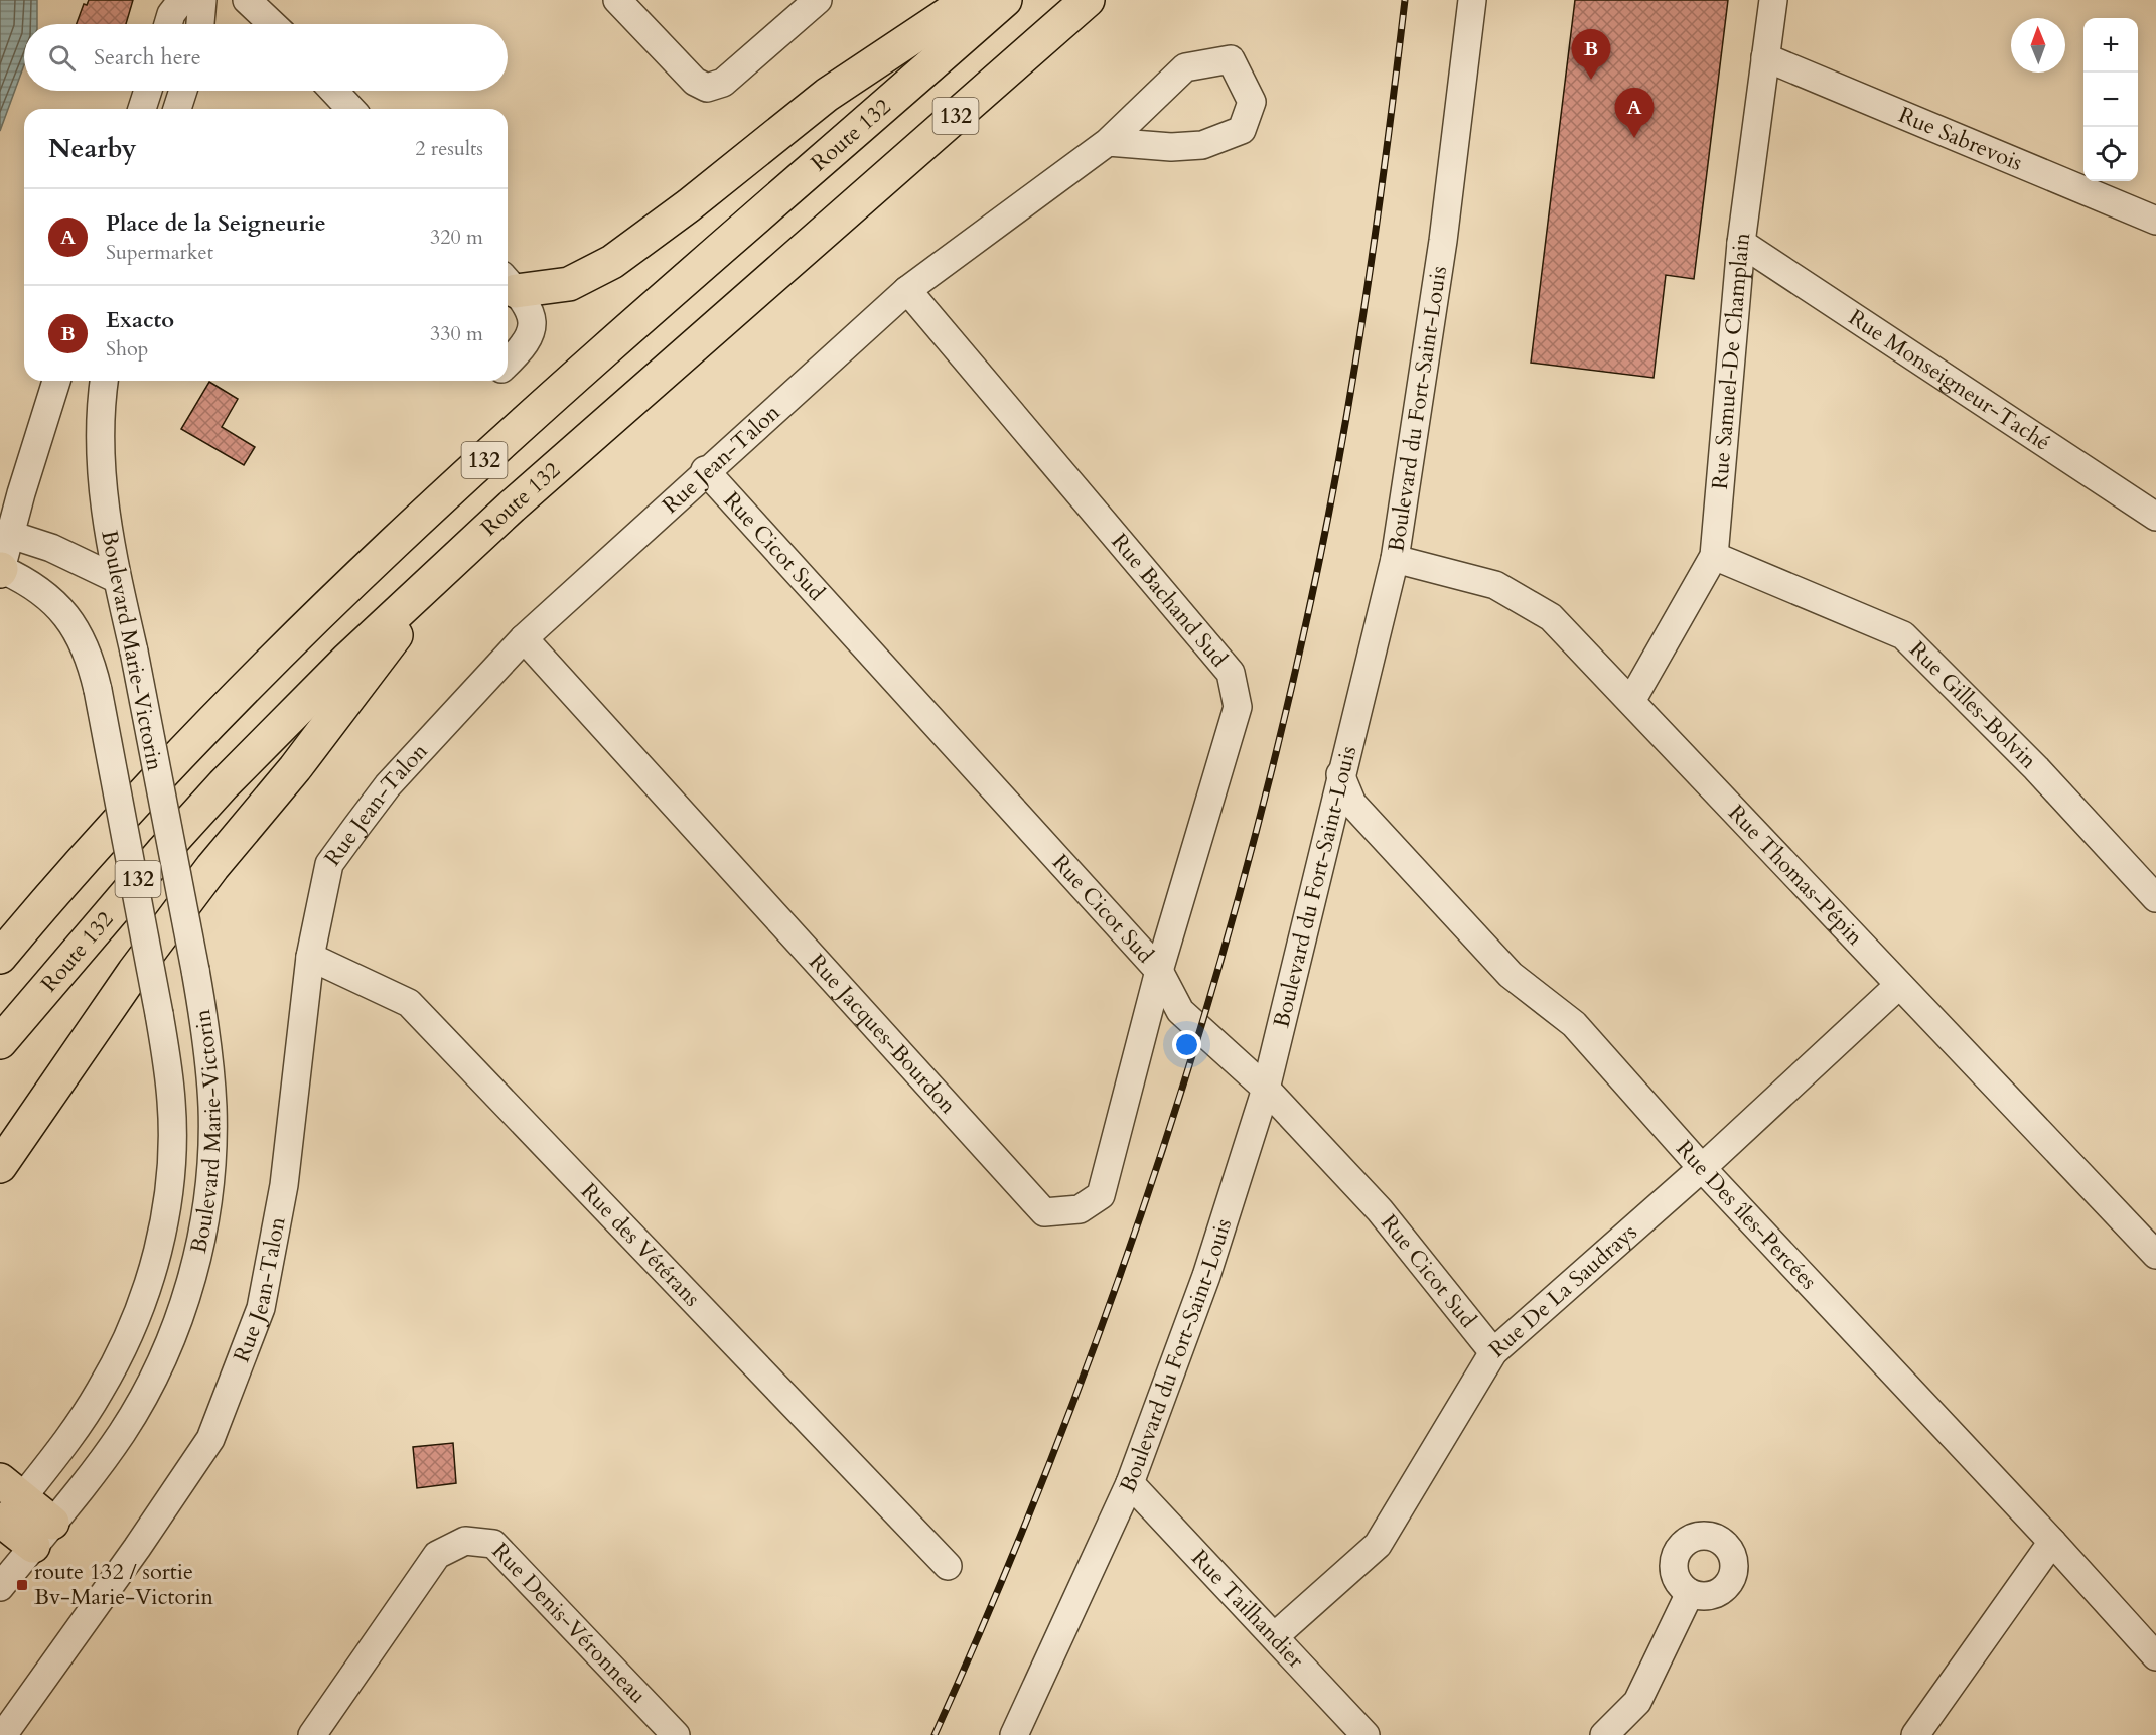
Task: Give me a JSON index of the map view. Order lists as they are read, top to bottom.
{
  "streets": {
    "highway": ["132", "Route 132"],
    "street": [
      "Rue Sabrevois",
      "Rue Samuel-De Champlain",
      "Rue Monseigneur-Taché",
      "Boulevard du Fort-Saint-Louis",
      "Rue Jean-Talon",
      "Rue Cicot Sud",
      "Rue Bachand Sud",
      "Boulevard Marie-Victorin",
      "Rue Gilles-Bolvin",
      "Rue Thomas-Pépin",
      "Rue Jacques-Bourdon",
      "Rue Des îles-Percées",
      "Rue des Vétérans",
      "Rue De La Saudrays",
      "Rue Tailhandier",
      "Rue Denis-Véronneau"
    ]
  },
  "crossings": [
    ["Rue Sabrevois", "Rue Samuel-De Champlain"],
    ["Rue Samuel-De Champlain", "Rue Monseigneur-Taché"],
    ["Rue Samuel-De Champlain", "Rue Gilles-Bolvin"],
    ["Rue Samuel-De Champlain", "Rue Thomas-Pépin"],
    ["Boulevard du Fort-Saint-Louis", "Rue Cicot Sud"],
    ["Boulevard du Fort-Saint-Louis", "Rue Thomas-Pépin"],
    ["Boulevard du Fort-Saint-Louis", "Rue Des îles-Percées"],
    ["Boulevard du Fort-Saint-Louis", "Rue Tailhandier"],
    ["Rue Jean-Talon", "Rue Cicot Sud"],
    ["Rue Jean-Talon", "Rue Bachand Sud"],
    ["Rue Jean-Talon", "Rue Jacques-Bourdon"],
    ["Rue Jean-Talon", "Rue des Vétérans"],
    ["Rue Cicot Sud", "Rue Bachand Sud"],
    ["Rue Cicot Sud", "Rue Jacques-Bourdon"],
    ["Rue Cicot Sud", "Rue De La Saudrays"],
    ["Rue Bachand Sud", "Rue Jacques-Bourdon"],
    ["Rue Thomas-Pépin", "Rue De La Saudrays"],
    ["Rue Des îles-Percées", "Rue De La Saudrays"],
    ["Rue De La Saudrays", "Rue Tailhandier"]
  ],
  "places": {
    "transit": ["route 132 / sortie Bv-Marie-Victorin"]
  },
  "north": "top",
  "page": {
    "map_buttons": ["+", "−"],
    "search": "Search here",
    "pins": ["B", "A"],
    "heading": ["Nearby", "2 results"],
    "list": [
      {
        "mark": "A",
        "name": "Place de la Seigneurie",
        "note": "Supermarket",
        "value": "320 m"
      },
      {
        "mark": "B",
        "name": "Exacto",
        "note": "Shop",
        "value": "330 m"
      }
    ]
  }
}
